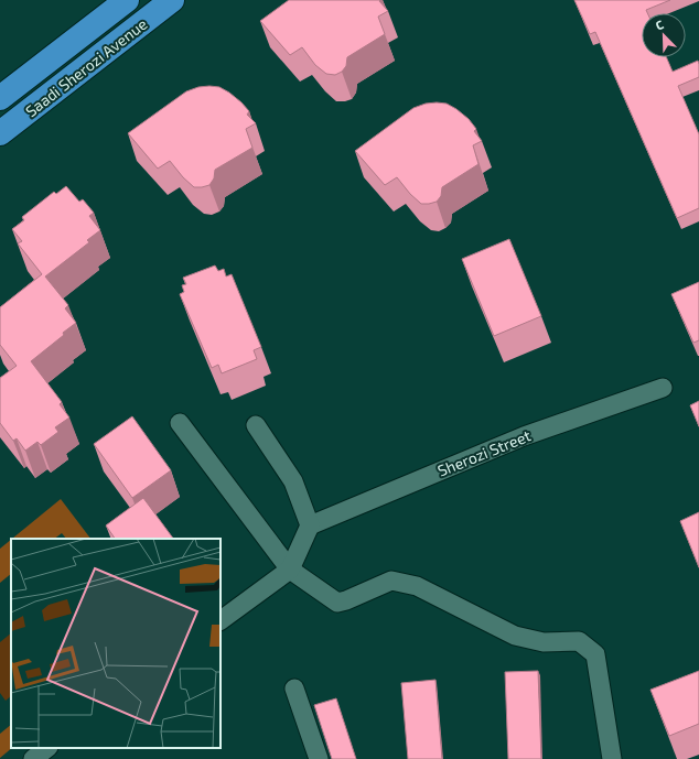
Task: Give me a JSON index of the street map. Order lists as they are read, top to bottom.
{
  "streets": {
    "highway": ["Saadi Sherozi Avenue"],
    "lane": ["Sherozi Street"]
  },
  "north": "top left"
}
